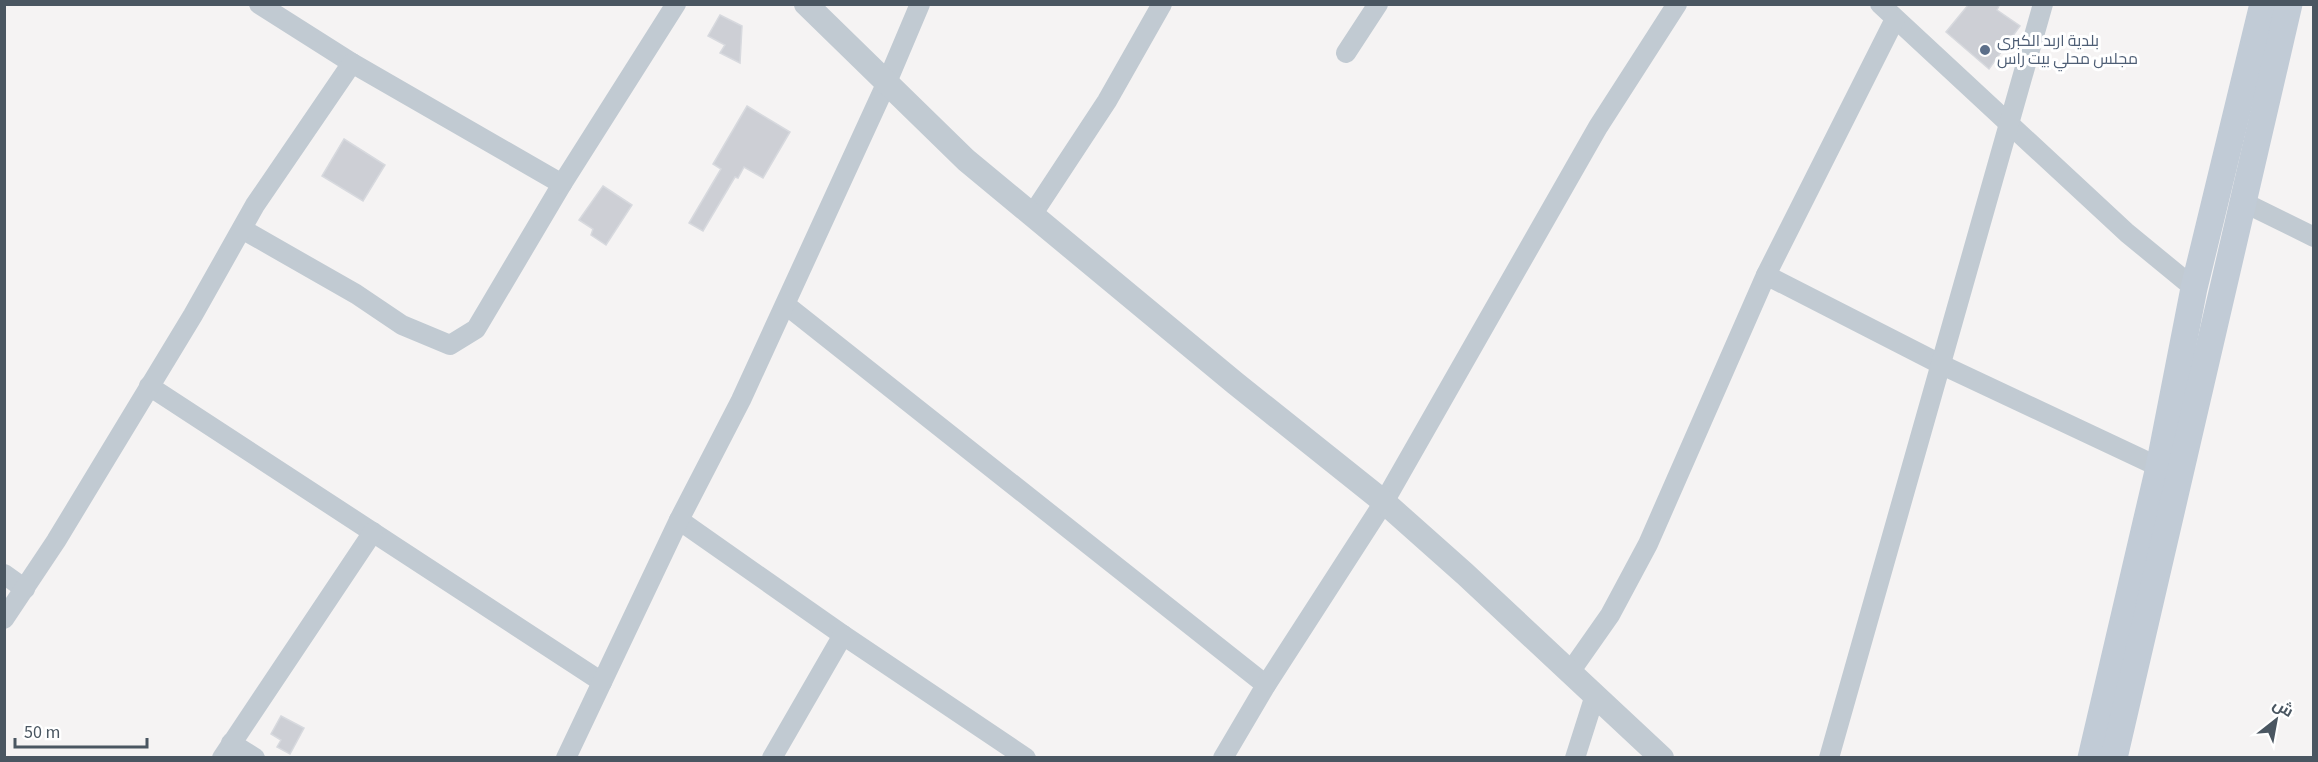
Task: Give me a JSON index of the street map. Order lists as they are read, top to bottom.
{
  "places": ["بلدية اربد الكبرى مجلس محلي بيت راس"],
  "scale_bar": "50 m",
  "north": "top right"
}
